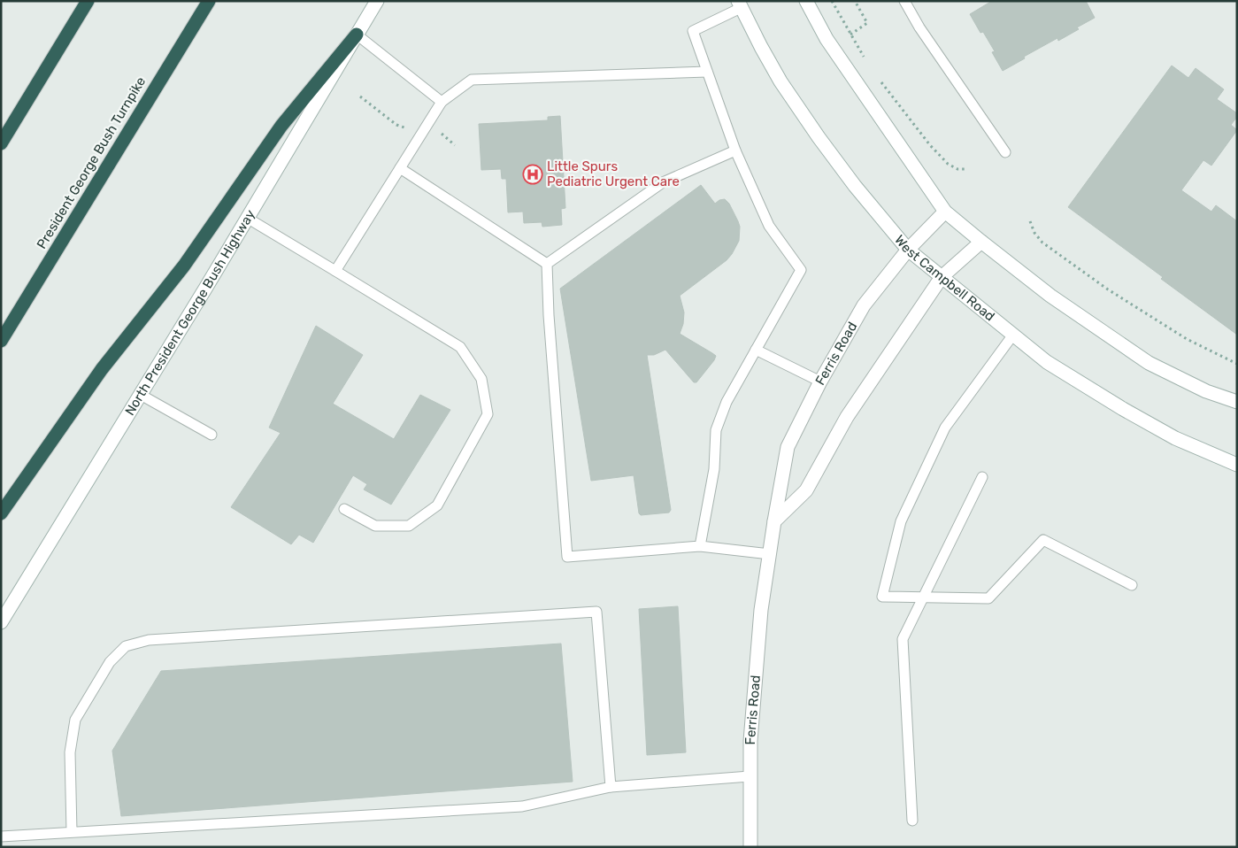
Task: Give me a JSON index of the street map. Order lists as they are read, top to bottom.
{
  "streets": {
    "highway": ["President George Bush Turnpike"],
    "main road": ["West Campbell Road", "North President George Bush Highway", "Ferris Road"]
  },
  "crossings": [
    ["West Campbell Road", "Ferris Road"]
  ],
  "places": {
    "hospital": ["Little Spurs Pediatric Urgent Care"]
  }
}
